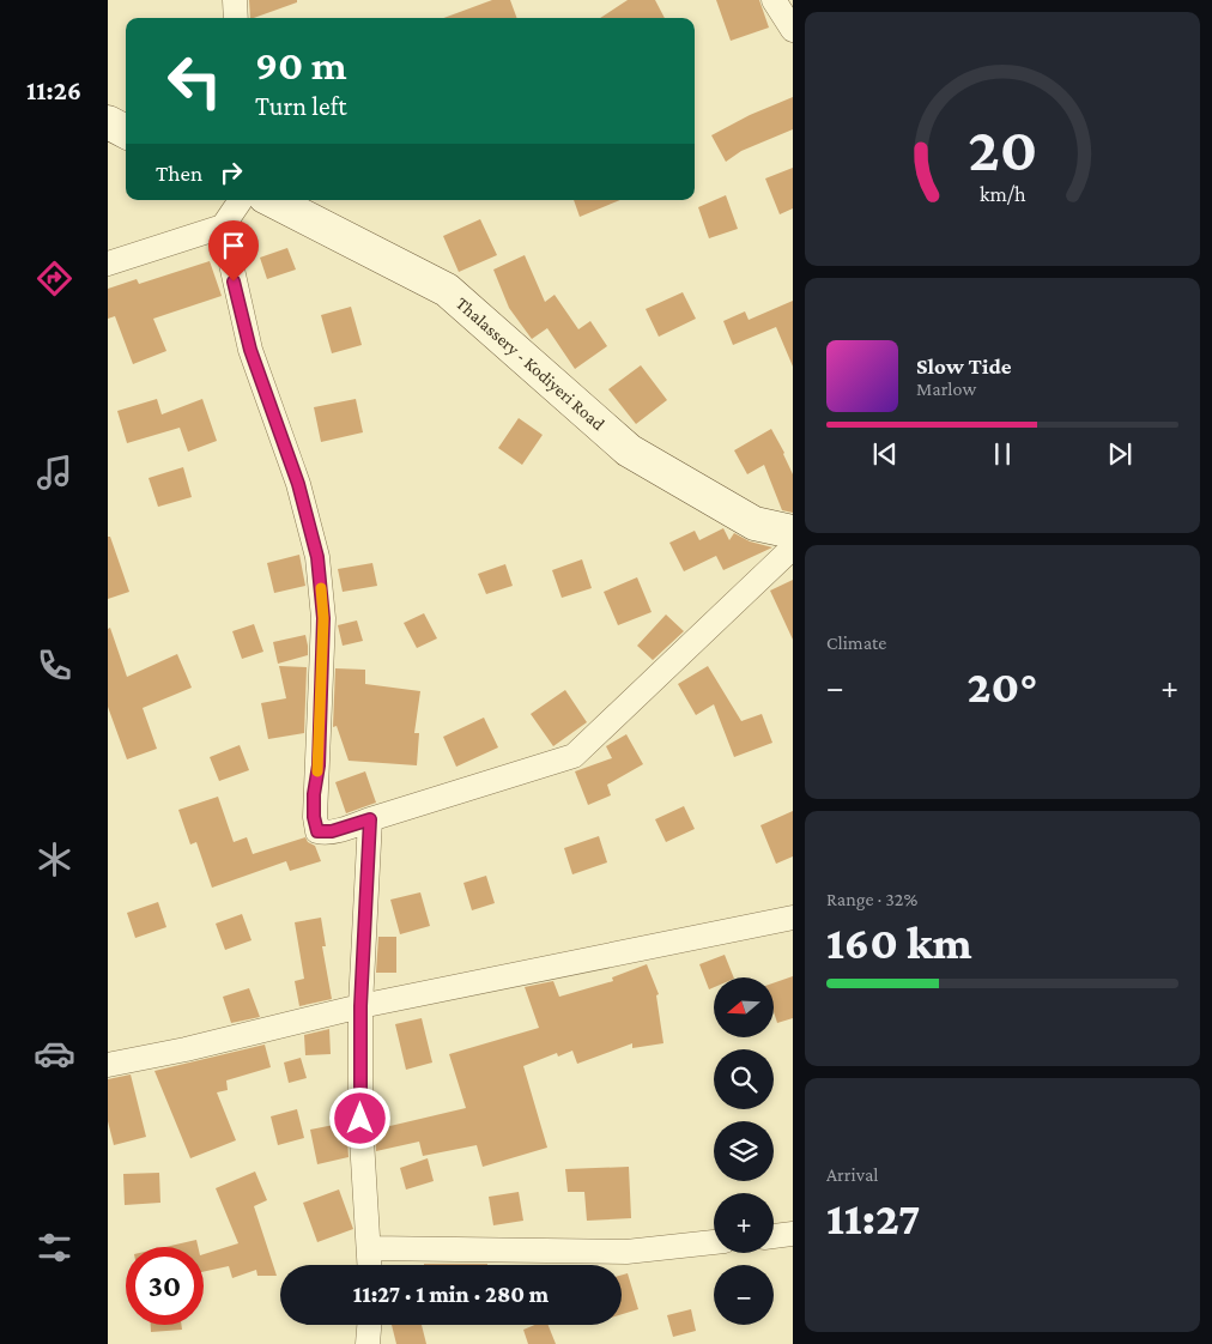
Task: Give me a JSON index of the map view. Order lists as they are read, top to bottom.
{
  "streets": {
    "main road": ["Thalassery - Kodiyeri Road"]
  },
  "north": "left",
  "page": {
    "tabs": "11:26",
    "turn": ["90 m", "Turn left"],
    "then": "Then",
    "song": ["Slow Tide", "Marlow"],
    "tile": [
      "Climate",
      ["Range · 32%", "160 km"],
      ["Arrival", "11:27"]
    ],
    "heat": ["−", "20°", "+"],
    "map_buttons": ["+", "−"],
    "limit": "30",
    "trip": "11:27 · 1 min · 280 m",
    "gauge": ["20", "km/h"]
  }
}
